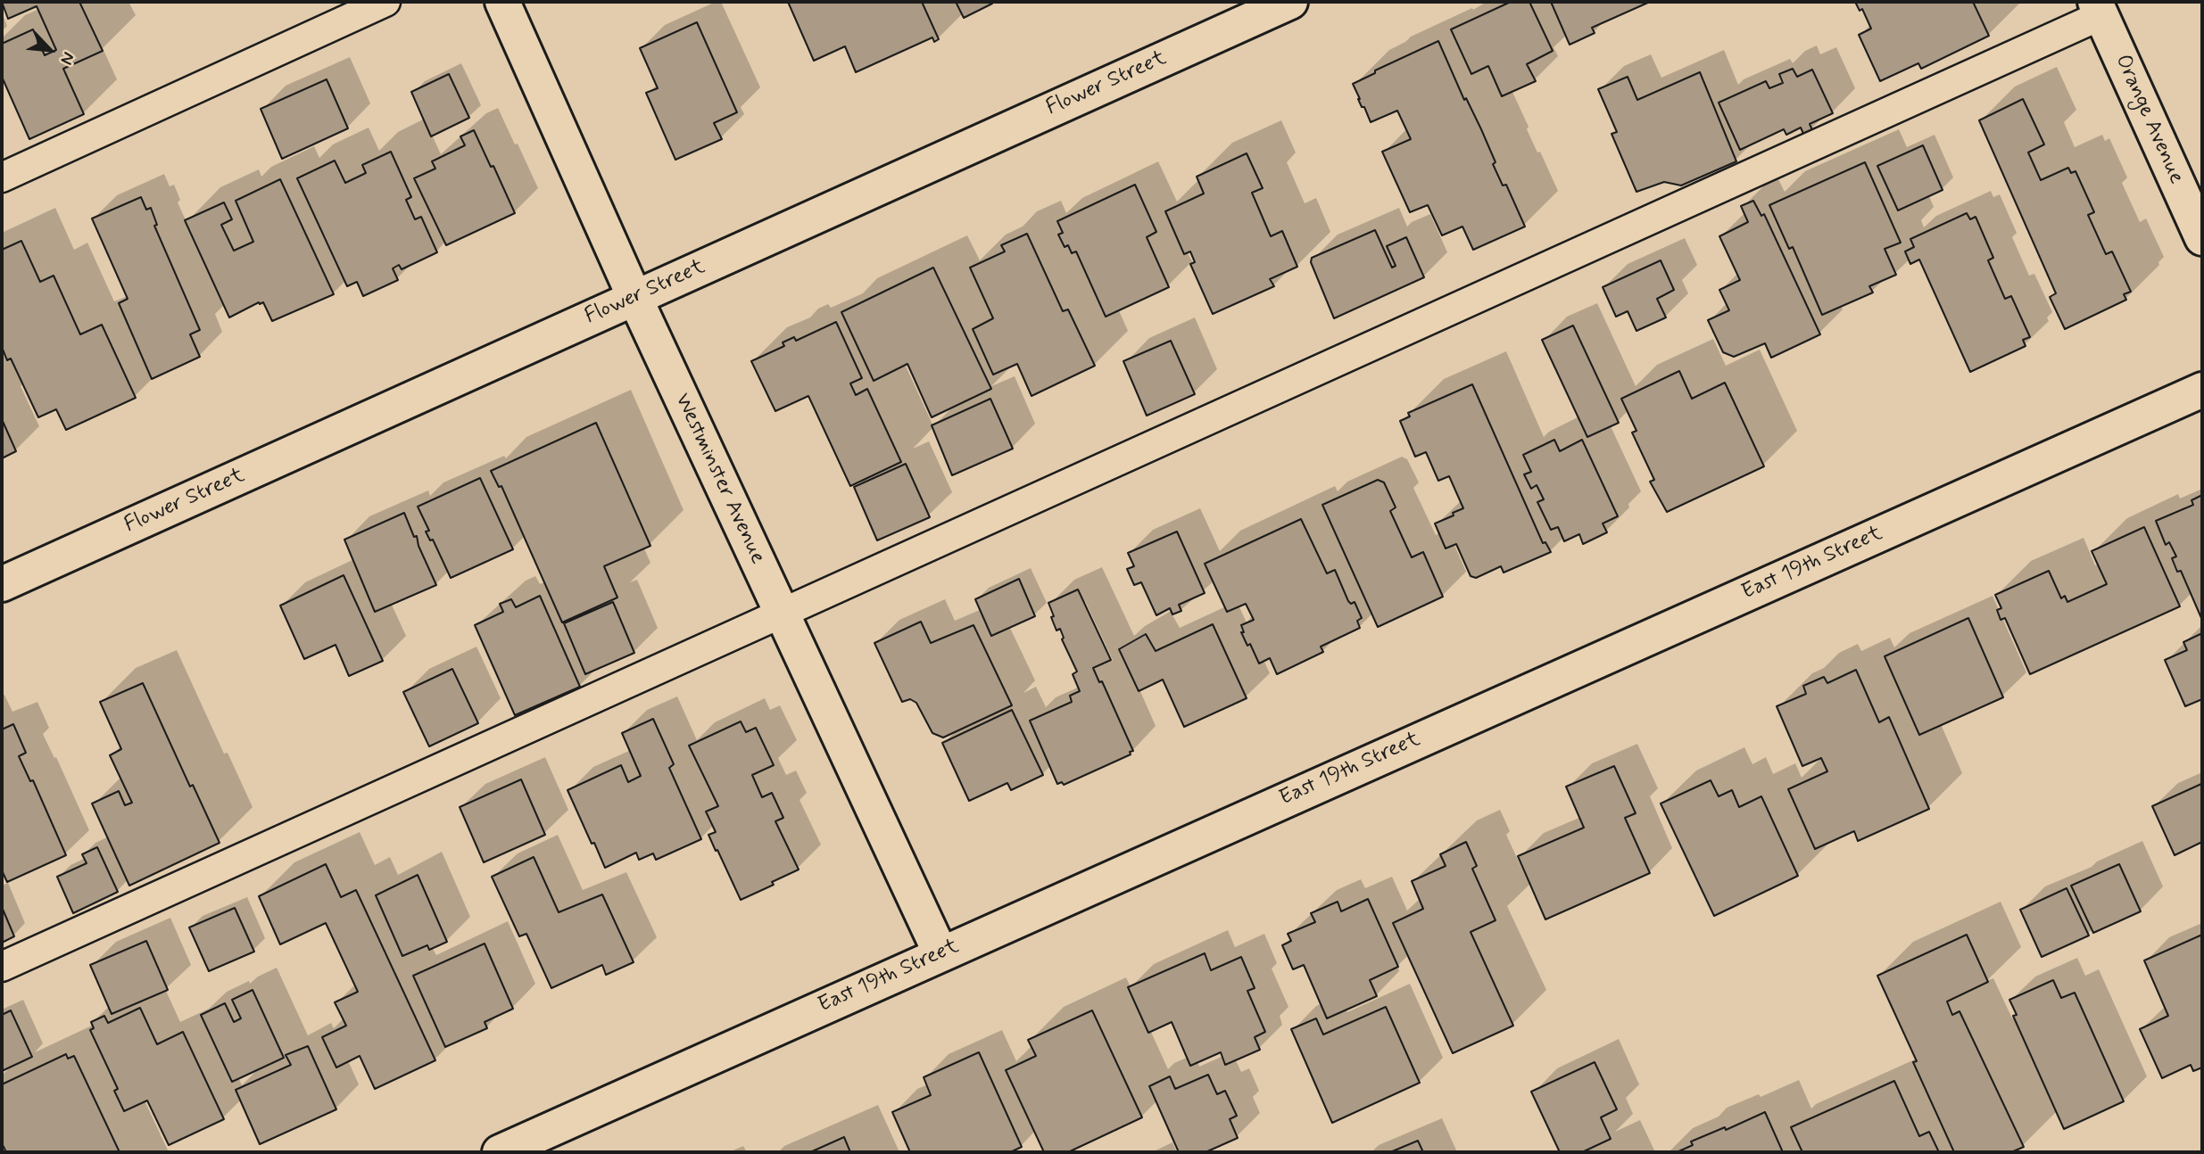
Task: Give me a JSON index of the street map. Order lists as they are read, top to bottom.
{
  "streets": {
    "street": [
      "Flower Street",
      "Orange Avenue",
      "Westminster Avenue",
      "East 19th Street"
    ]
  },
  "crossings": [
    ["Flower Street", "Westminster Avenue"],
    ["Westminster Avenue", "East 19th Street"]
  ],
  "north": "bottom right"
}
